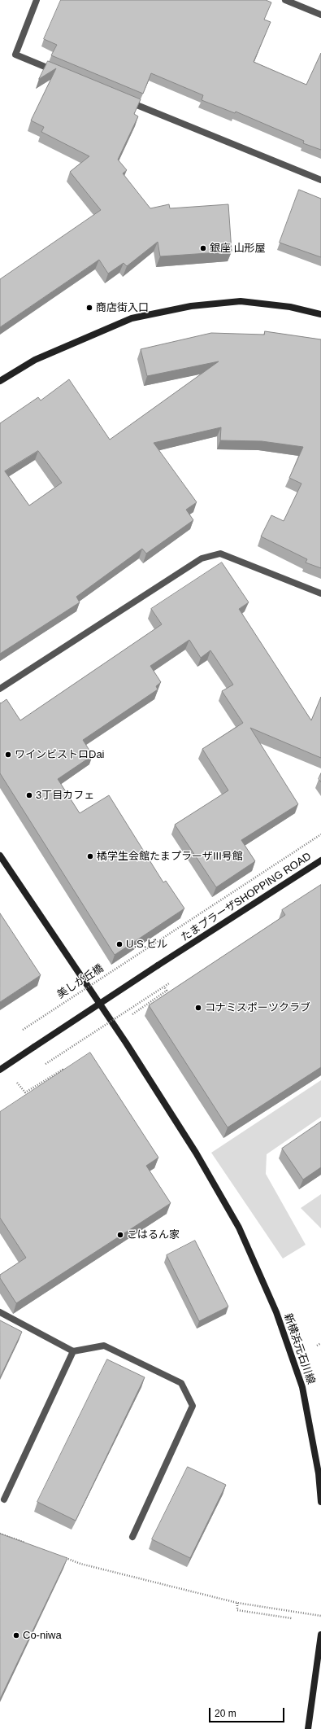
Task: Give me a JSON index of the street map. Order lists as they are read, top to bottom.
{
  "streets": {
    "street": ["たまプラーザSHOPPING ROAD", "新横浜元石川線"],
    "path": ["美しが丘橋"]
  },
  "places": [
    "銀座 山形屋",
    "商店街入口",
    "ワインビストロDai",
    "3丁目カフェ",
    "橘学生会館たまプラーザIII号館",
    "U.S.ビル",
    "コナミスポーツクラブ",
    "こはるん家",
    "Co-niwa"
  ],
  "scale_bar": "20 m"
}
